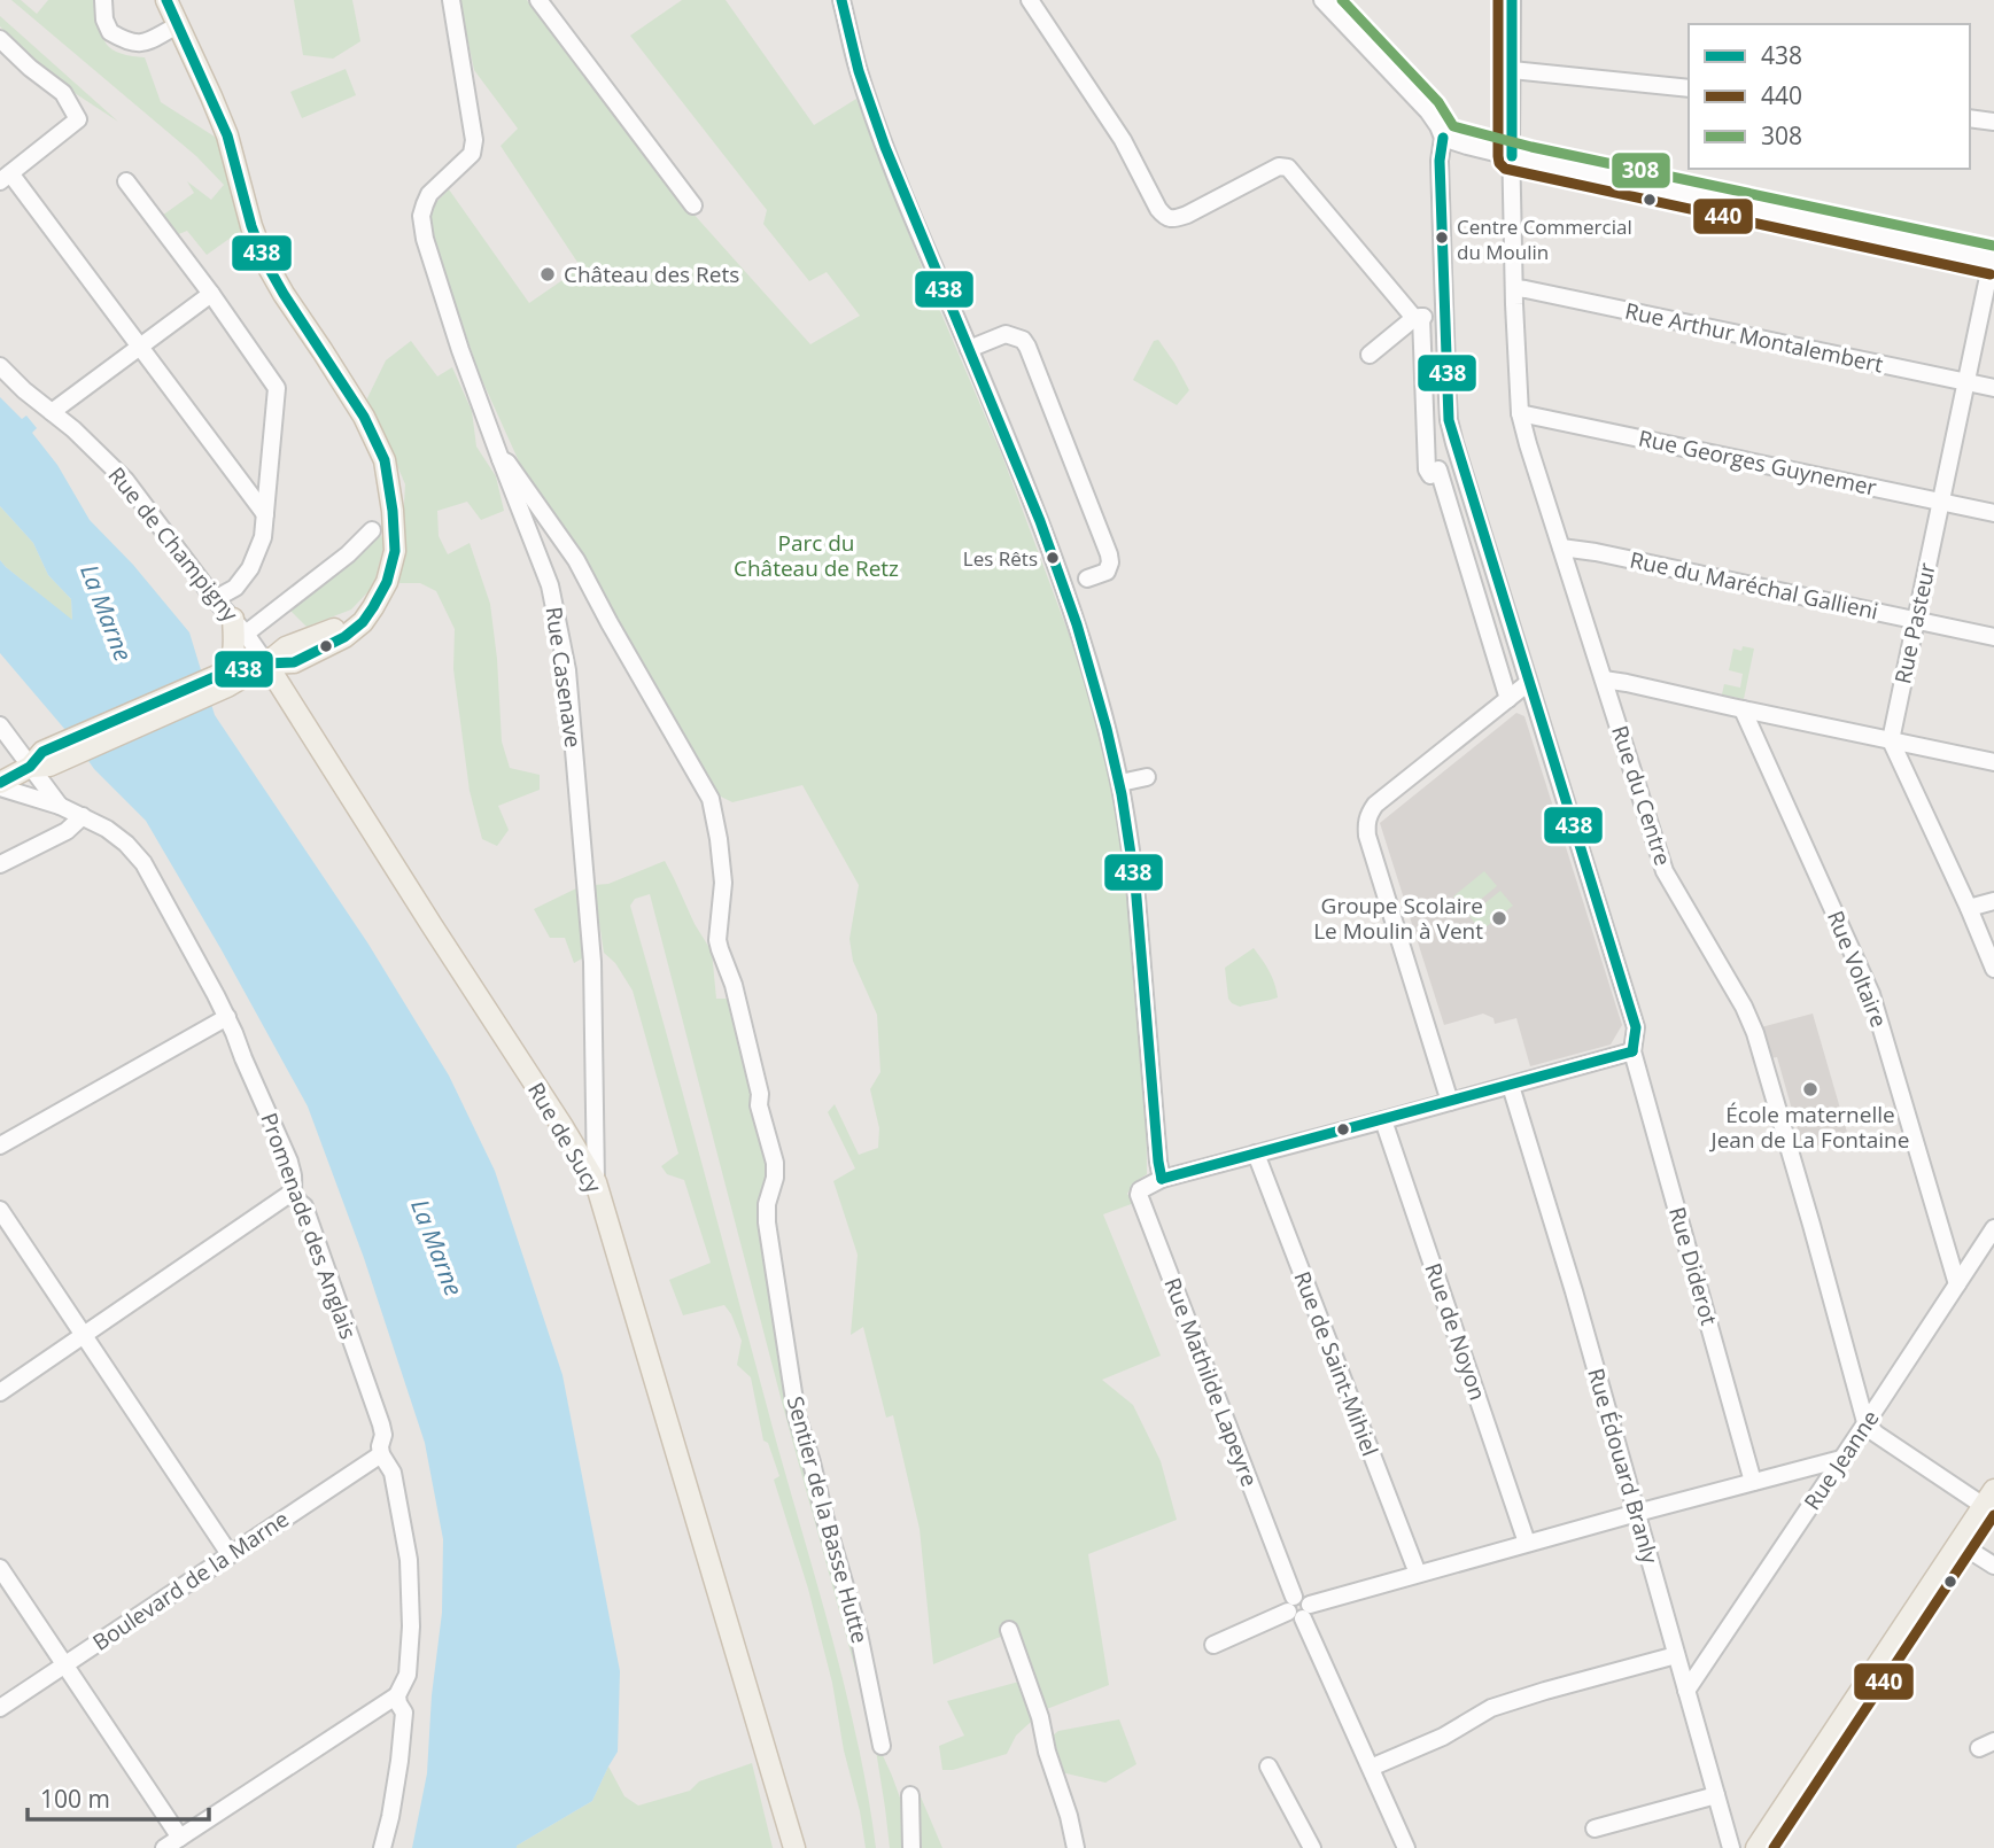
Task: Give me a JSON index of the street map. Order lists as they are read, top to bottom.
{
  "streets": {
    "main road": ["Rue de Sucy"],
    "street": [
      "Rue Arthur Montalembert",
      "Rue Georges Guynemer",
      "Rue de Champigny",
      "Rue du Maréchal Gallieni",
      "Rue Pasteur",
      "Rue Casenave",
      "Rue du Centre",
      "Rue Voltaire",
      "Promenade des Anglais",
      "Rue Diderot",
      "Rue de Noyon",
      "Rue de Saint-Mihiel",
      "Rue Mathilde Lapeyre",
      "Rue Jeanne",
      "Rue Édouard Branly",
      "Sentier de la Basse Hutte",
      "Boulevard de la Marne"
    ]
  },
  "crossings": [
    ["Rue Arthur Montalembert", "Rue Pasteur"],
    ["Rue Arthur Montalembert", "Rue du Centre"],
    ["Rue Georges Guynemer", "Rue Pasteur"],
    ["Rue Georges Guynemer", "Rue du Centre"],
    ["Rue de Champigny", "Rue de Sucy"],
    ["Rue du Maréchal Gallieni", "Rue Pasteur"],
    ["Rue du Maréchal Gallieni", "Rue du Centre"],
    ["Rue Casenave", "Rue de Sucy"],
    ["Rue Casenave", "Sentier de la Basse Hutte"],
    ["Rue du Centre", "Rue Jeanne"],
    ["Rue Voltaire", "Rue Jeanne"],
    ["Promenade des Anglais", "Boulevard de la Marne"],
    ["Rue Jeanne", "Rue Édouard Branly"]
  ],
  "water": ["La Marne"],
  "parks": ["Parc du Château de Retz"],
  "places": [
    "Centre Commercial du Moulin",
    "Château des Rets",
    "Les Rêts",
    "Groupe Scolaire Le Moulin à Vent",
    "École maternelle Jean de La Fontaine"
  ],
  "lines": ["transit line 438", "transit line 440", "transit line 308"],
  "legend": ["438", "440", "308"],
  "scale_bar": "100 m"
}
